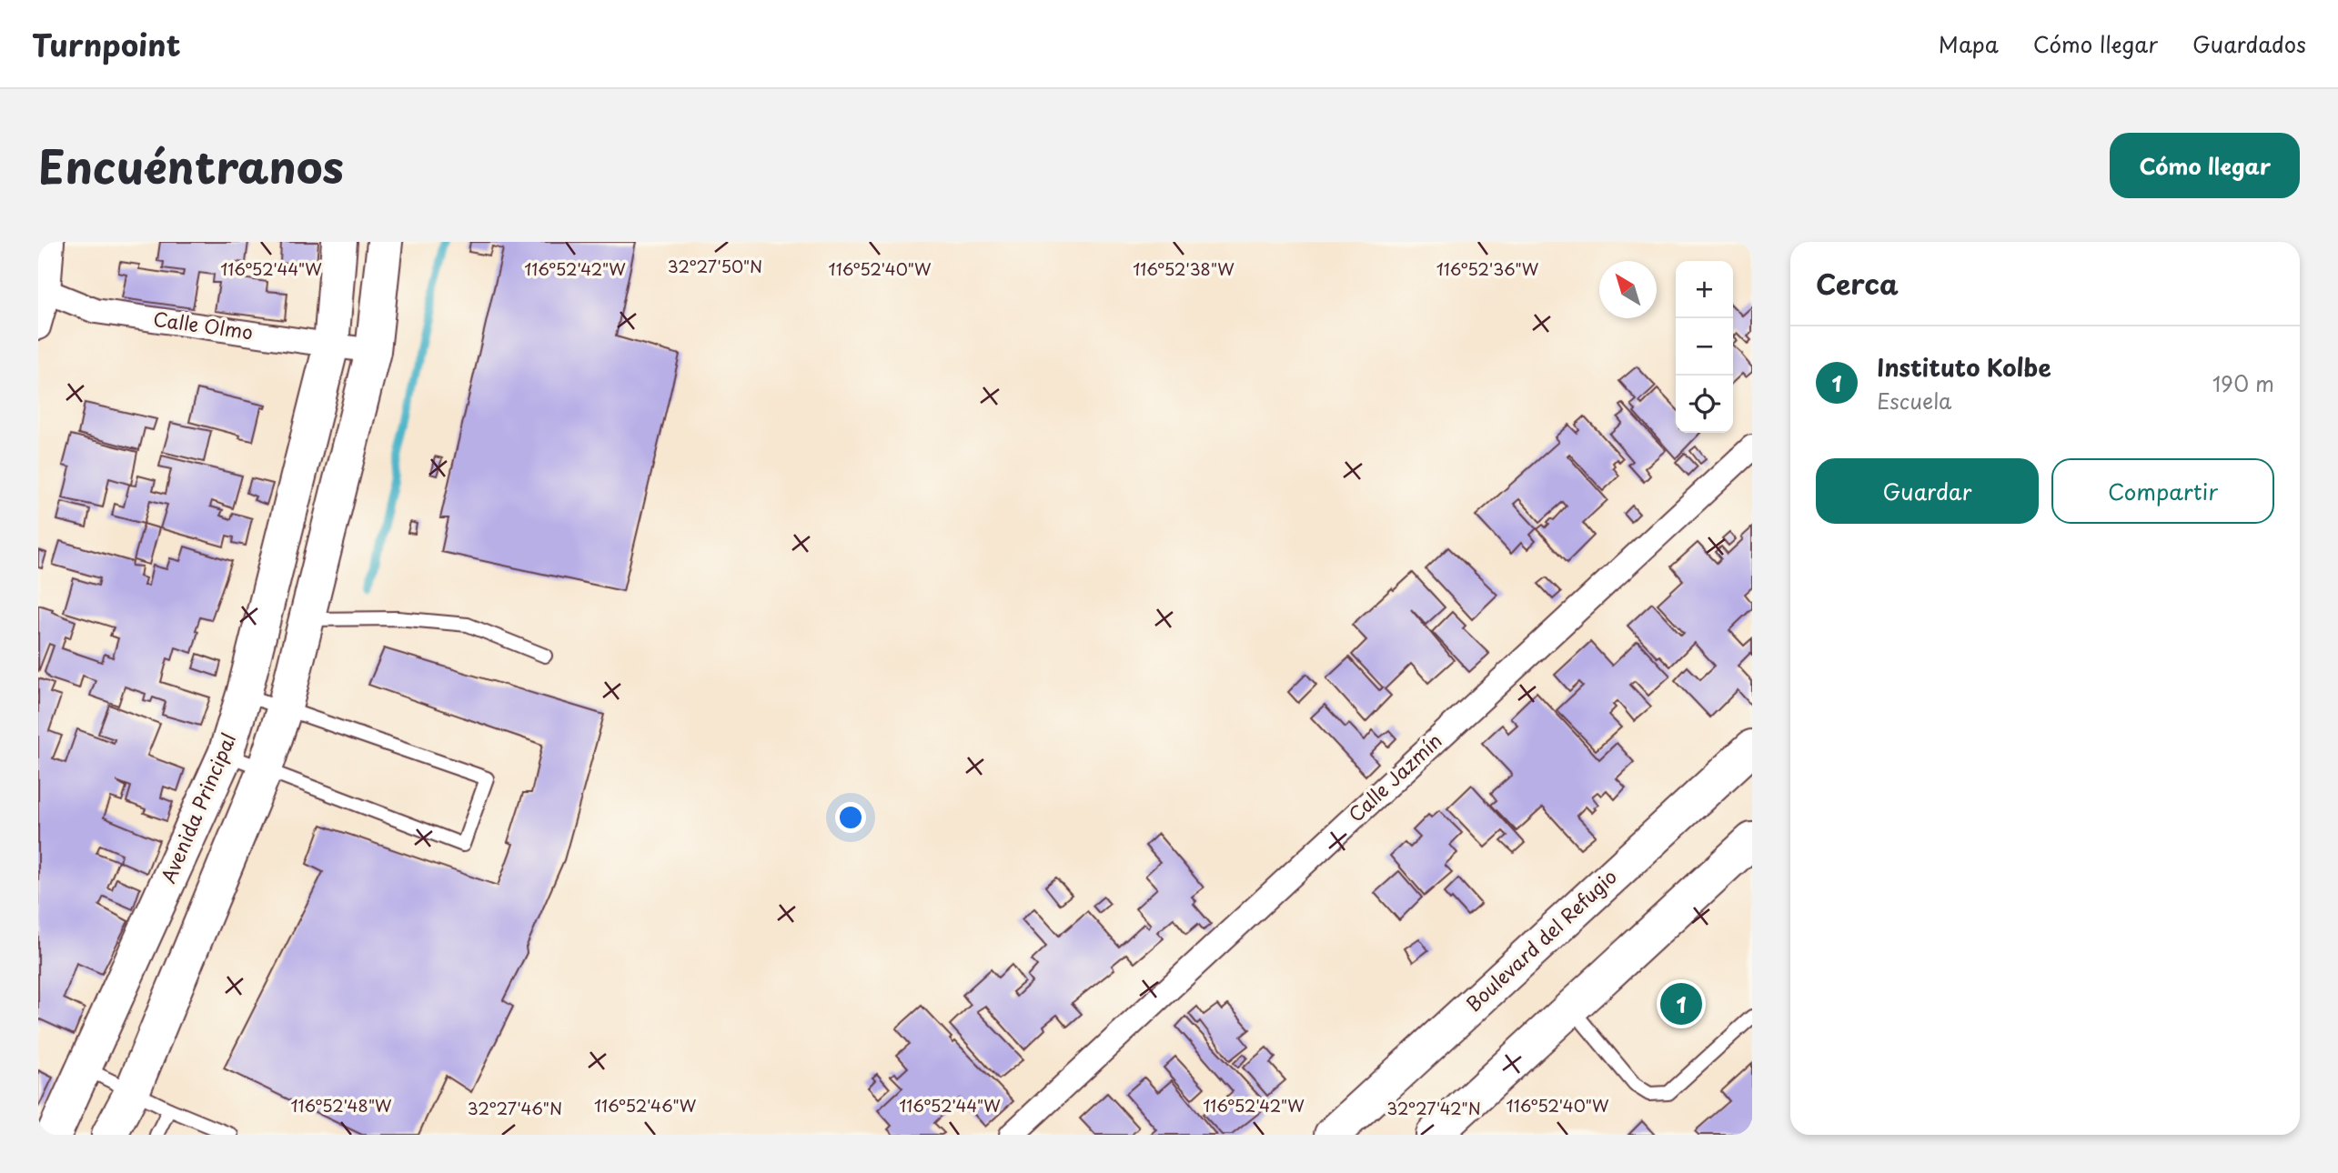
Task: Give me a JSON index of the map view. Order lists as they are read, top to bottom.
{
  "streets": {
    "main road": ["Avenida Principal", "Boulevard del Refugio"],
    "street": ["Calle Olmo", "Calle Jazmín"]
  },
  "crossings": [
    ["Calle Olmo", "Avenida Principal"]
  ],
  "north": "top left",
  "page": {
    "header": "Turnpoint",
    "nav": ["Mapa", "Cómo llegar", "Guardados"],
    "title": "Encuéntranos",
    "buttons": [
      "Cómo llegar",
      ["Guardar", "Compartir"]
    ],
    "heading": "Cerca",
    "map_buttons": ["+", "−"],
    "list": [
      {
        "mark": "1",
        "name": "Instituto Kolbe",
        "note": "Escuela",
        "value": "190 m"
      }
    ],
    "pins": "1"
  },
  "coordinates": [
    "32°27'50\"N",
    "116°52'44\"W",
    "116°52'42\"W",
    "116°52'40\"W",
    "116°52'38\"W",
    "116°52'36\"W",
    "116°52'48\"W",
    "116°52'46\"W",
    "32°27'46\"N",
    "32°27'42\"N"
  ]
}
